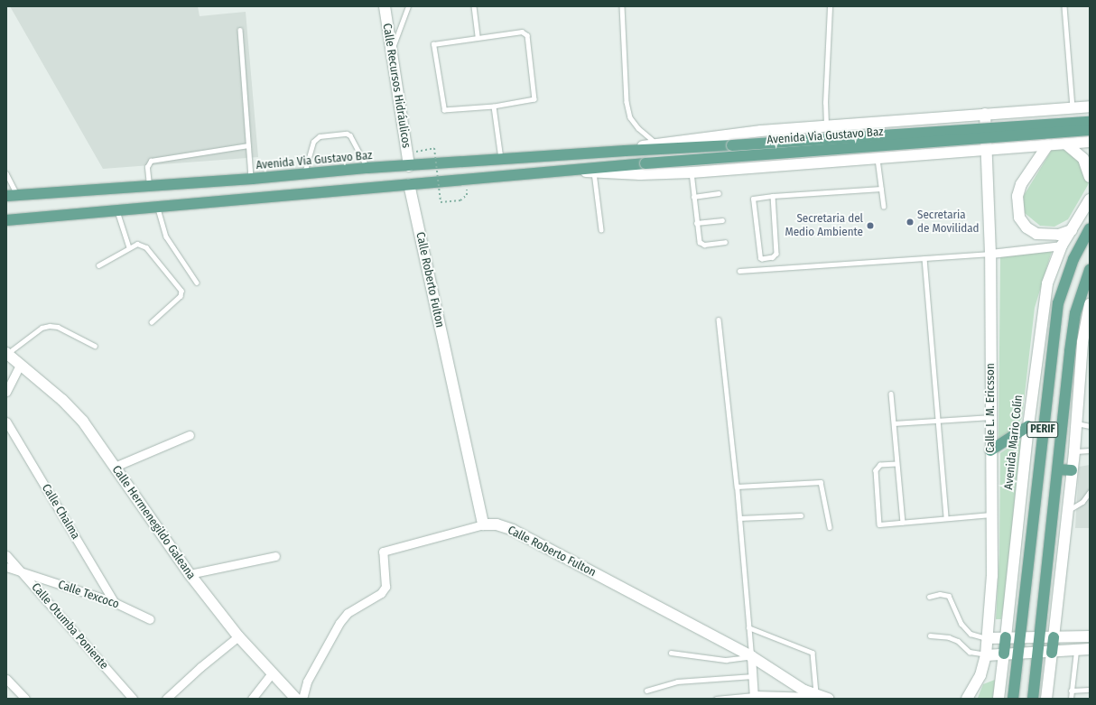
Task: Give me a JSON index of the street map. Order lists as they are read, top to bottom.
{
  "streets": {
    "main road": [
      "Calle Recursos Hidráulicos",
      "Avenida Via Gustavo Baz",
      "Calle Roberto Fulton",
      "Calle L. M. Ericsson",
      "PERIF",
      "Avenida Mario Colín",
      "Calle Hermenegildo Galeana"
    ],
    "street": ["Calle Chalma", "Calle Texcoco", "Calle Otumba Poniente"]
  },
  "crossings": [
    ["Calle Recursos Hidráulicos", "Avenida Via Gustavo Baz"],
    ["Avenida Via Gustavo Baz", "Calle Roberto Fulton"],
    ["Avenida Via Gustavo Baz", "Calle L. M. Ericsson"],
    ["Calle Chalma", "Calle Texcoco"],
    ["Calle Texcoco", "Calle Otumba Poniente"]
  ],
  "places": ["Secretaria de Movilidad", "Secretaria del Medio Ambiente"]
}
